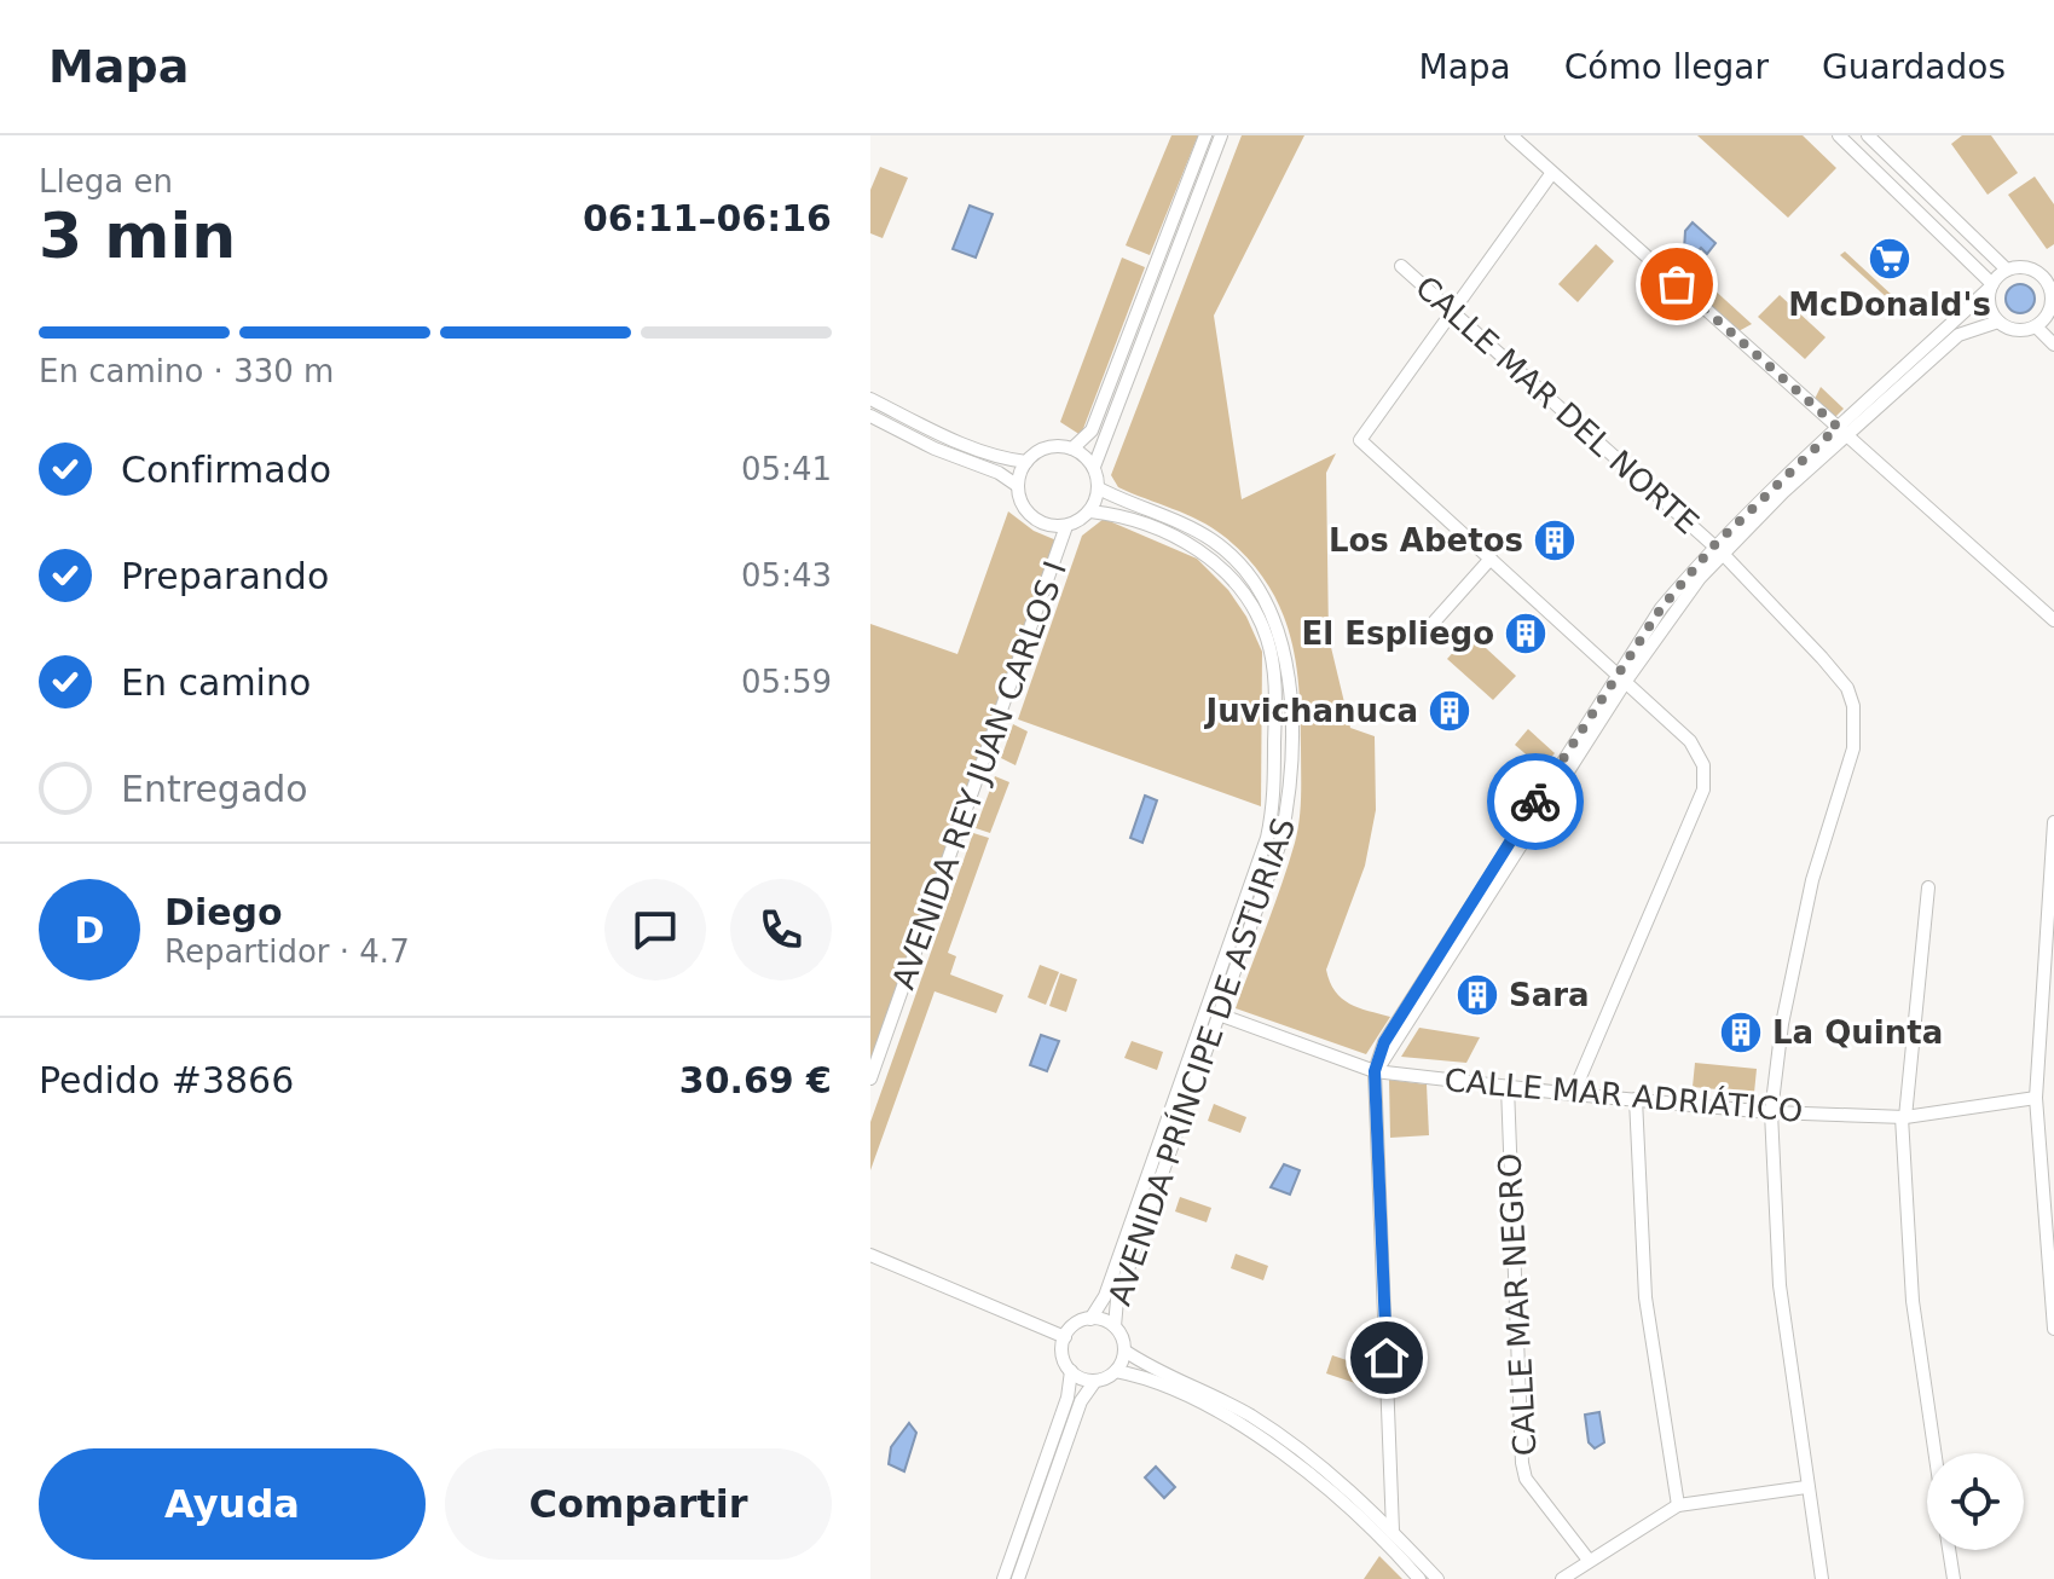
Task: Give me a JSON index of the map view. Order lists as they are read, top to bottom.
{
  "streets": {
    "street": [
      "CALLE MAR DEL NORTE",
      "AVENIDA REY JUAN CARLOS I",
      "AVENIDA PRÍNCIPE DE ASTURIAS",
      "CALLE MAR ADRIÁTICO",
      "CALLE MAR NEGRO"
    ]
  },
  "crossings": [
    ["CALLE MAR DEL NORTE", "CALLE MAR ADRIÁTICO"],
    ["AVENIDA REY JUAN CARLOS I", "AVENIDA PRÍNCIPE DE ASTURIAS"],
    ["AVENIDA PRÍNCIPE DE ASTURIAS", "CALLE MAR ADRIÁTICO"],
    ["CALLE MAR ADRIÁTICO", "CALLE MAR NEGRO"]
  ],
  "places": {
    "supermarket": ["McDonald's"],
    "building": [
      "Los Abetos",
      "El Espliego",
      "Juvichanuca",
      "Sara",
      "La Quinta"
    ]
  },
  "page": {
    "header": "Mapa",
    "nav": ["Mapa", "Cómo llegar", "Guardados"],
    "heading": ["3 min", "Llega en", "06:11–06:16"],
    "panel": [
      "Diego",
      "Repartidor · 4.7",
      "Pedido #3866",
      "30.69 €"
    ],
    "bar": "En camino · 330 m",
    "list": [
      ["Confirmado", "05:41"],
      ["Preparando", "05:43"],
      ["En camino", "05:59"],
      "Entregado"
    ],
    "round": "D",
    "buttons": ["Ayuda", "Compartir"]
  }
}
